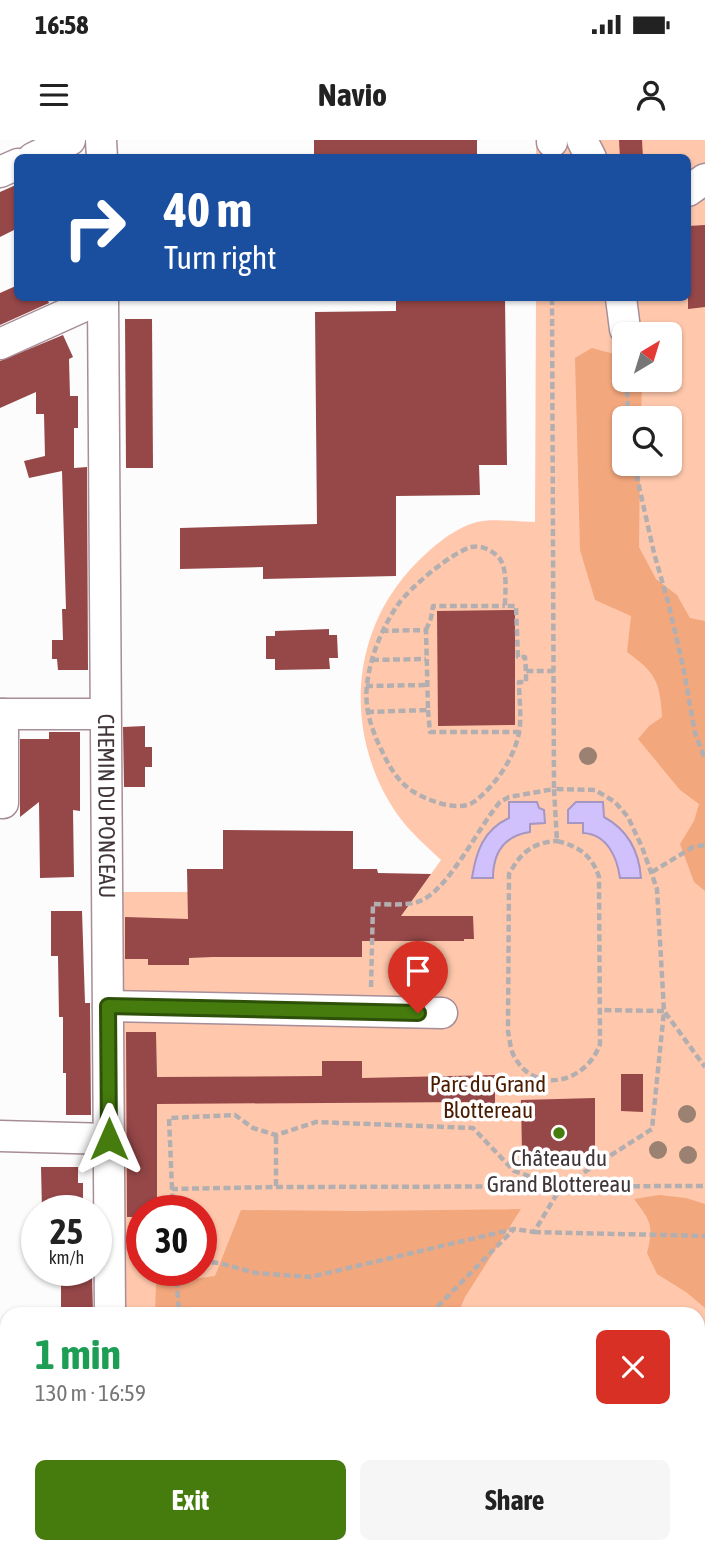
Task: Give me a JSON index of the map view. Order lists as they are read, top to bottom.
{
  "streets": {
    "street": ["CHEMIN DU PONCEAU"]
  },
  "parks": ["Parc du Grand Blottereau"],
  "places": ["Château du Grand Blottereau"],
  "north": "top right",
  "page": {
    "status": "16:58",
    "header": "Navio",
    "turn": ["40 m", "Turn right"],
    "speed": "25 km/h",
    "limit": "30",
    "heading": ["1 min", "130 m · 16:59"],
    "buttons": ["Exit", "Share"]
  }
}
